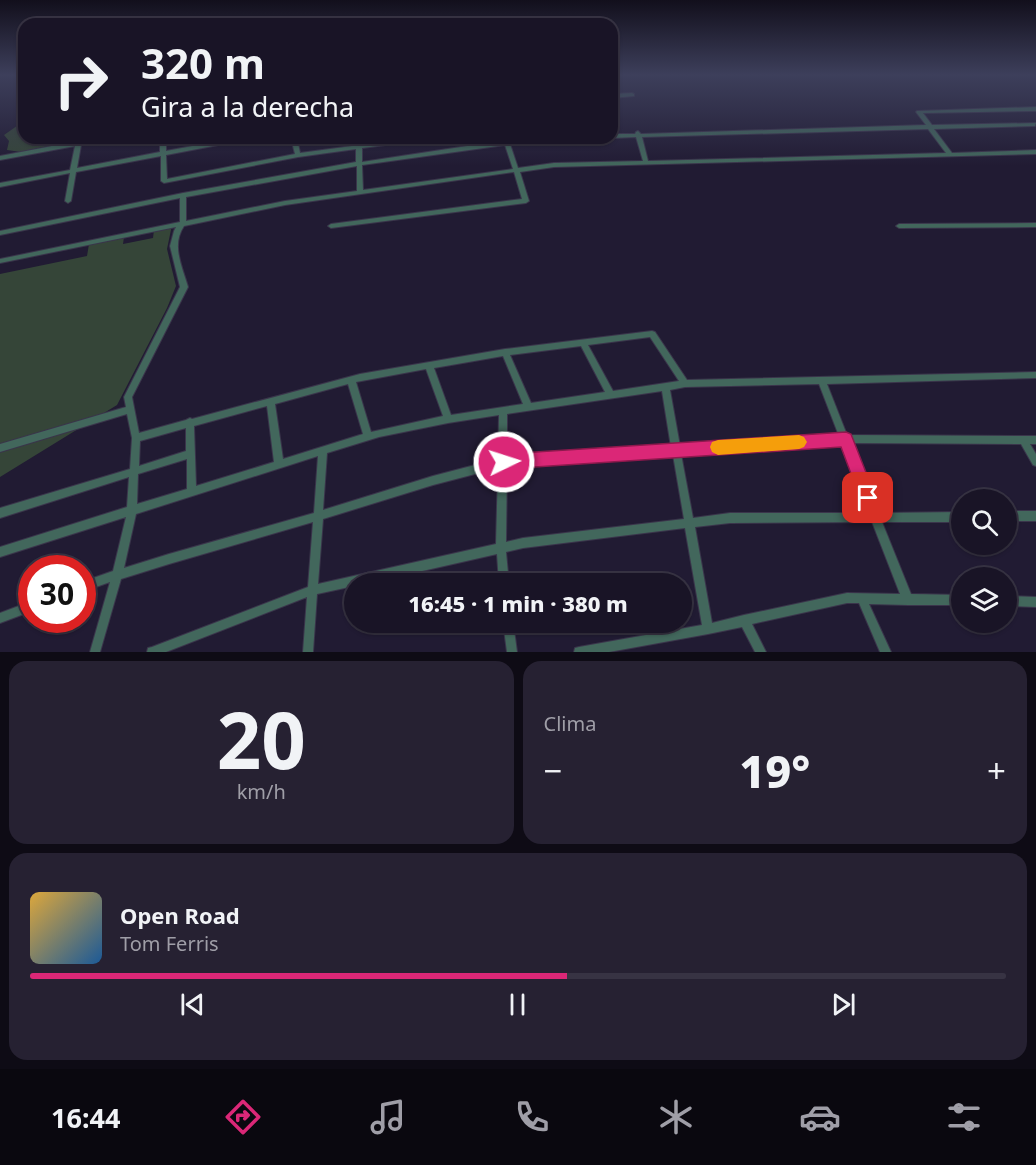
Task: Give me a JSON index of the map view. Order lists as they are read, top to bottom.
{
  "page": {
    "turn": ["320 m", "Gira a la derecha"],
    "limit": "30",
    "trip": "16:45 · 1 min · 380 m",
    "tile": [
      ["20", "km/h"],
      "Clima"
    ],
    "heat": ["−", "19°", "+"],
    "song": ["Open Road", "Tom Ferris"],
    "tabs": "16:44"
  }
}
